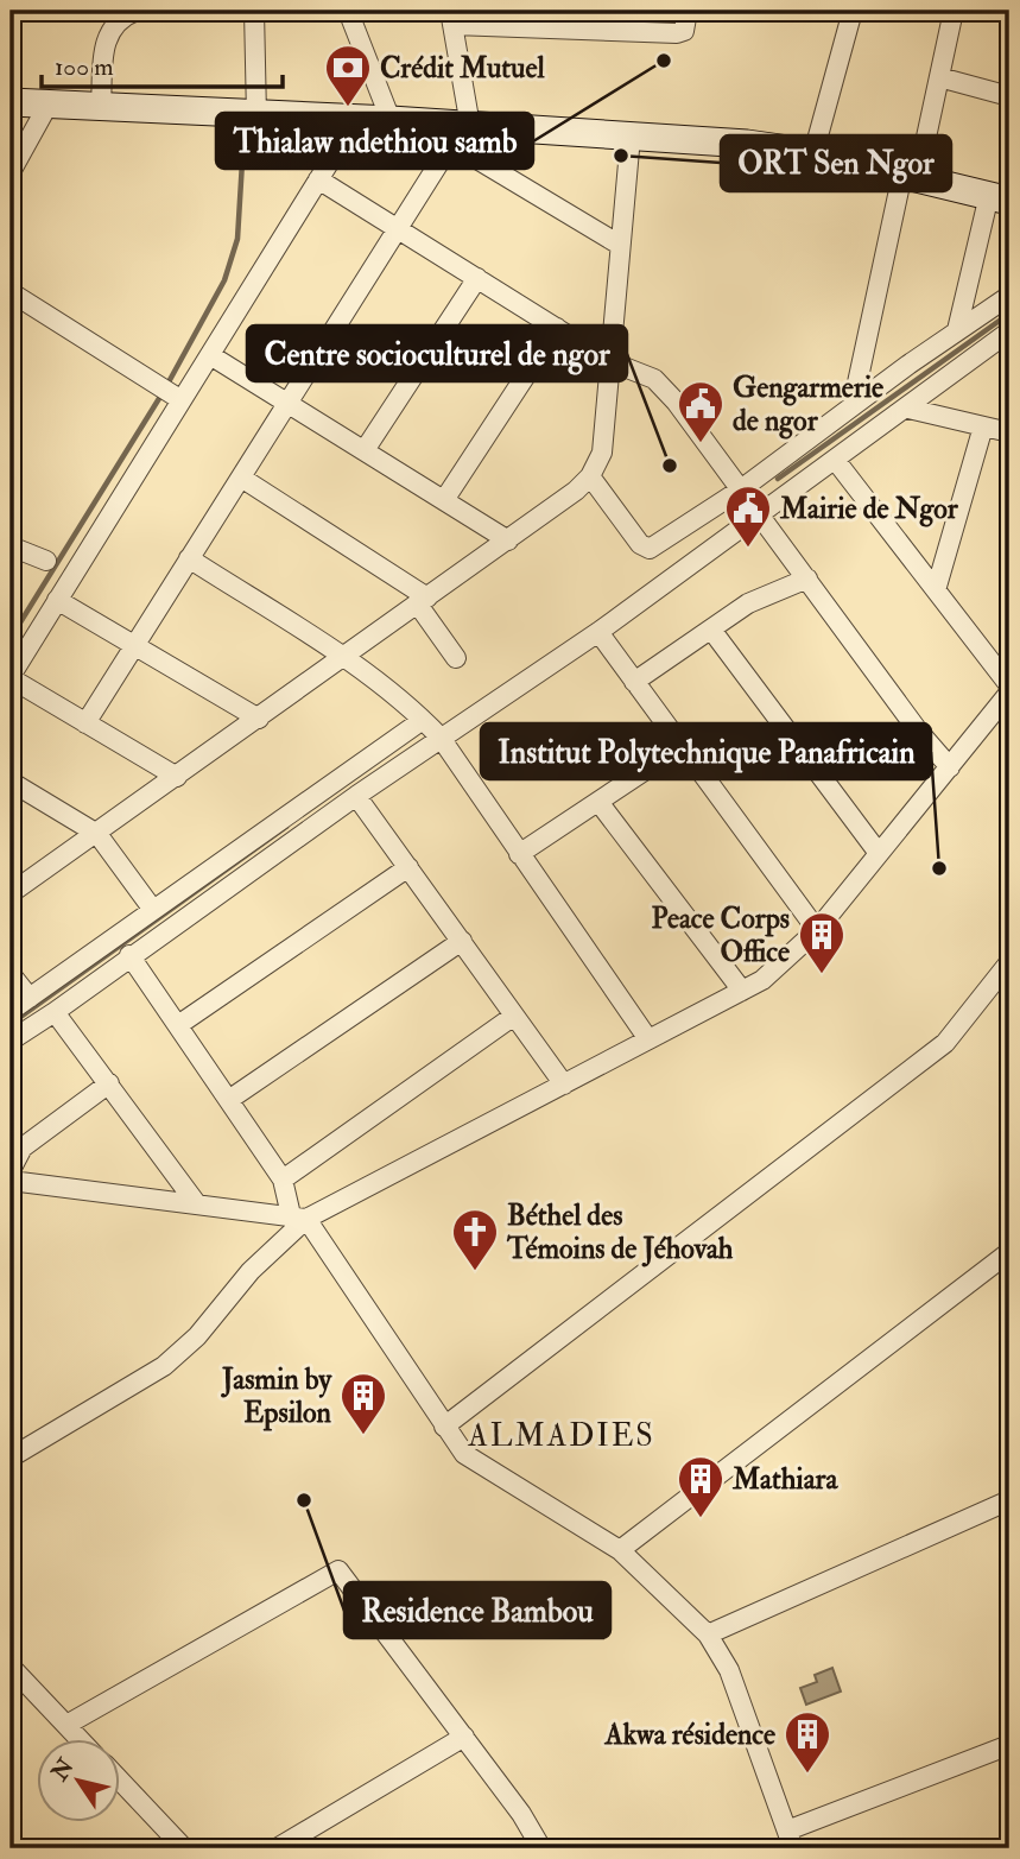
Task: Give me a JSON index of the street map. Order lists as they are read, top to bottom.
{
  "districts": ["ALMADIES"],
  "places": {
    "other": [
      "Thialaw ndethiou samb",
      "ORT Sen Ngor",
      "Centre socioculturel de ngor",
      "Institut Polytechnique Panafricain",
      "Residence Bambou"
    ],
    "bank": ["Crédit Mutuel"],
    "public building": ["Gengarmerie de ngor", "Mairie de Ngor"],
    "building": [
      "Peace Corps Office",
      "Jasmin by Epsilon",
      "Mathiara",
      "Akwa résidence"
    ],
    "church": ["Béthel des Témoins de Jéhovah"]
  },
  "scale_bar": "100 m",
  "north": "top left"
}
